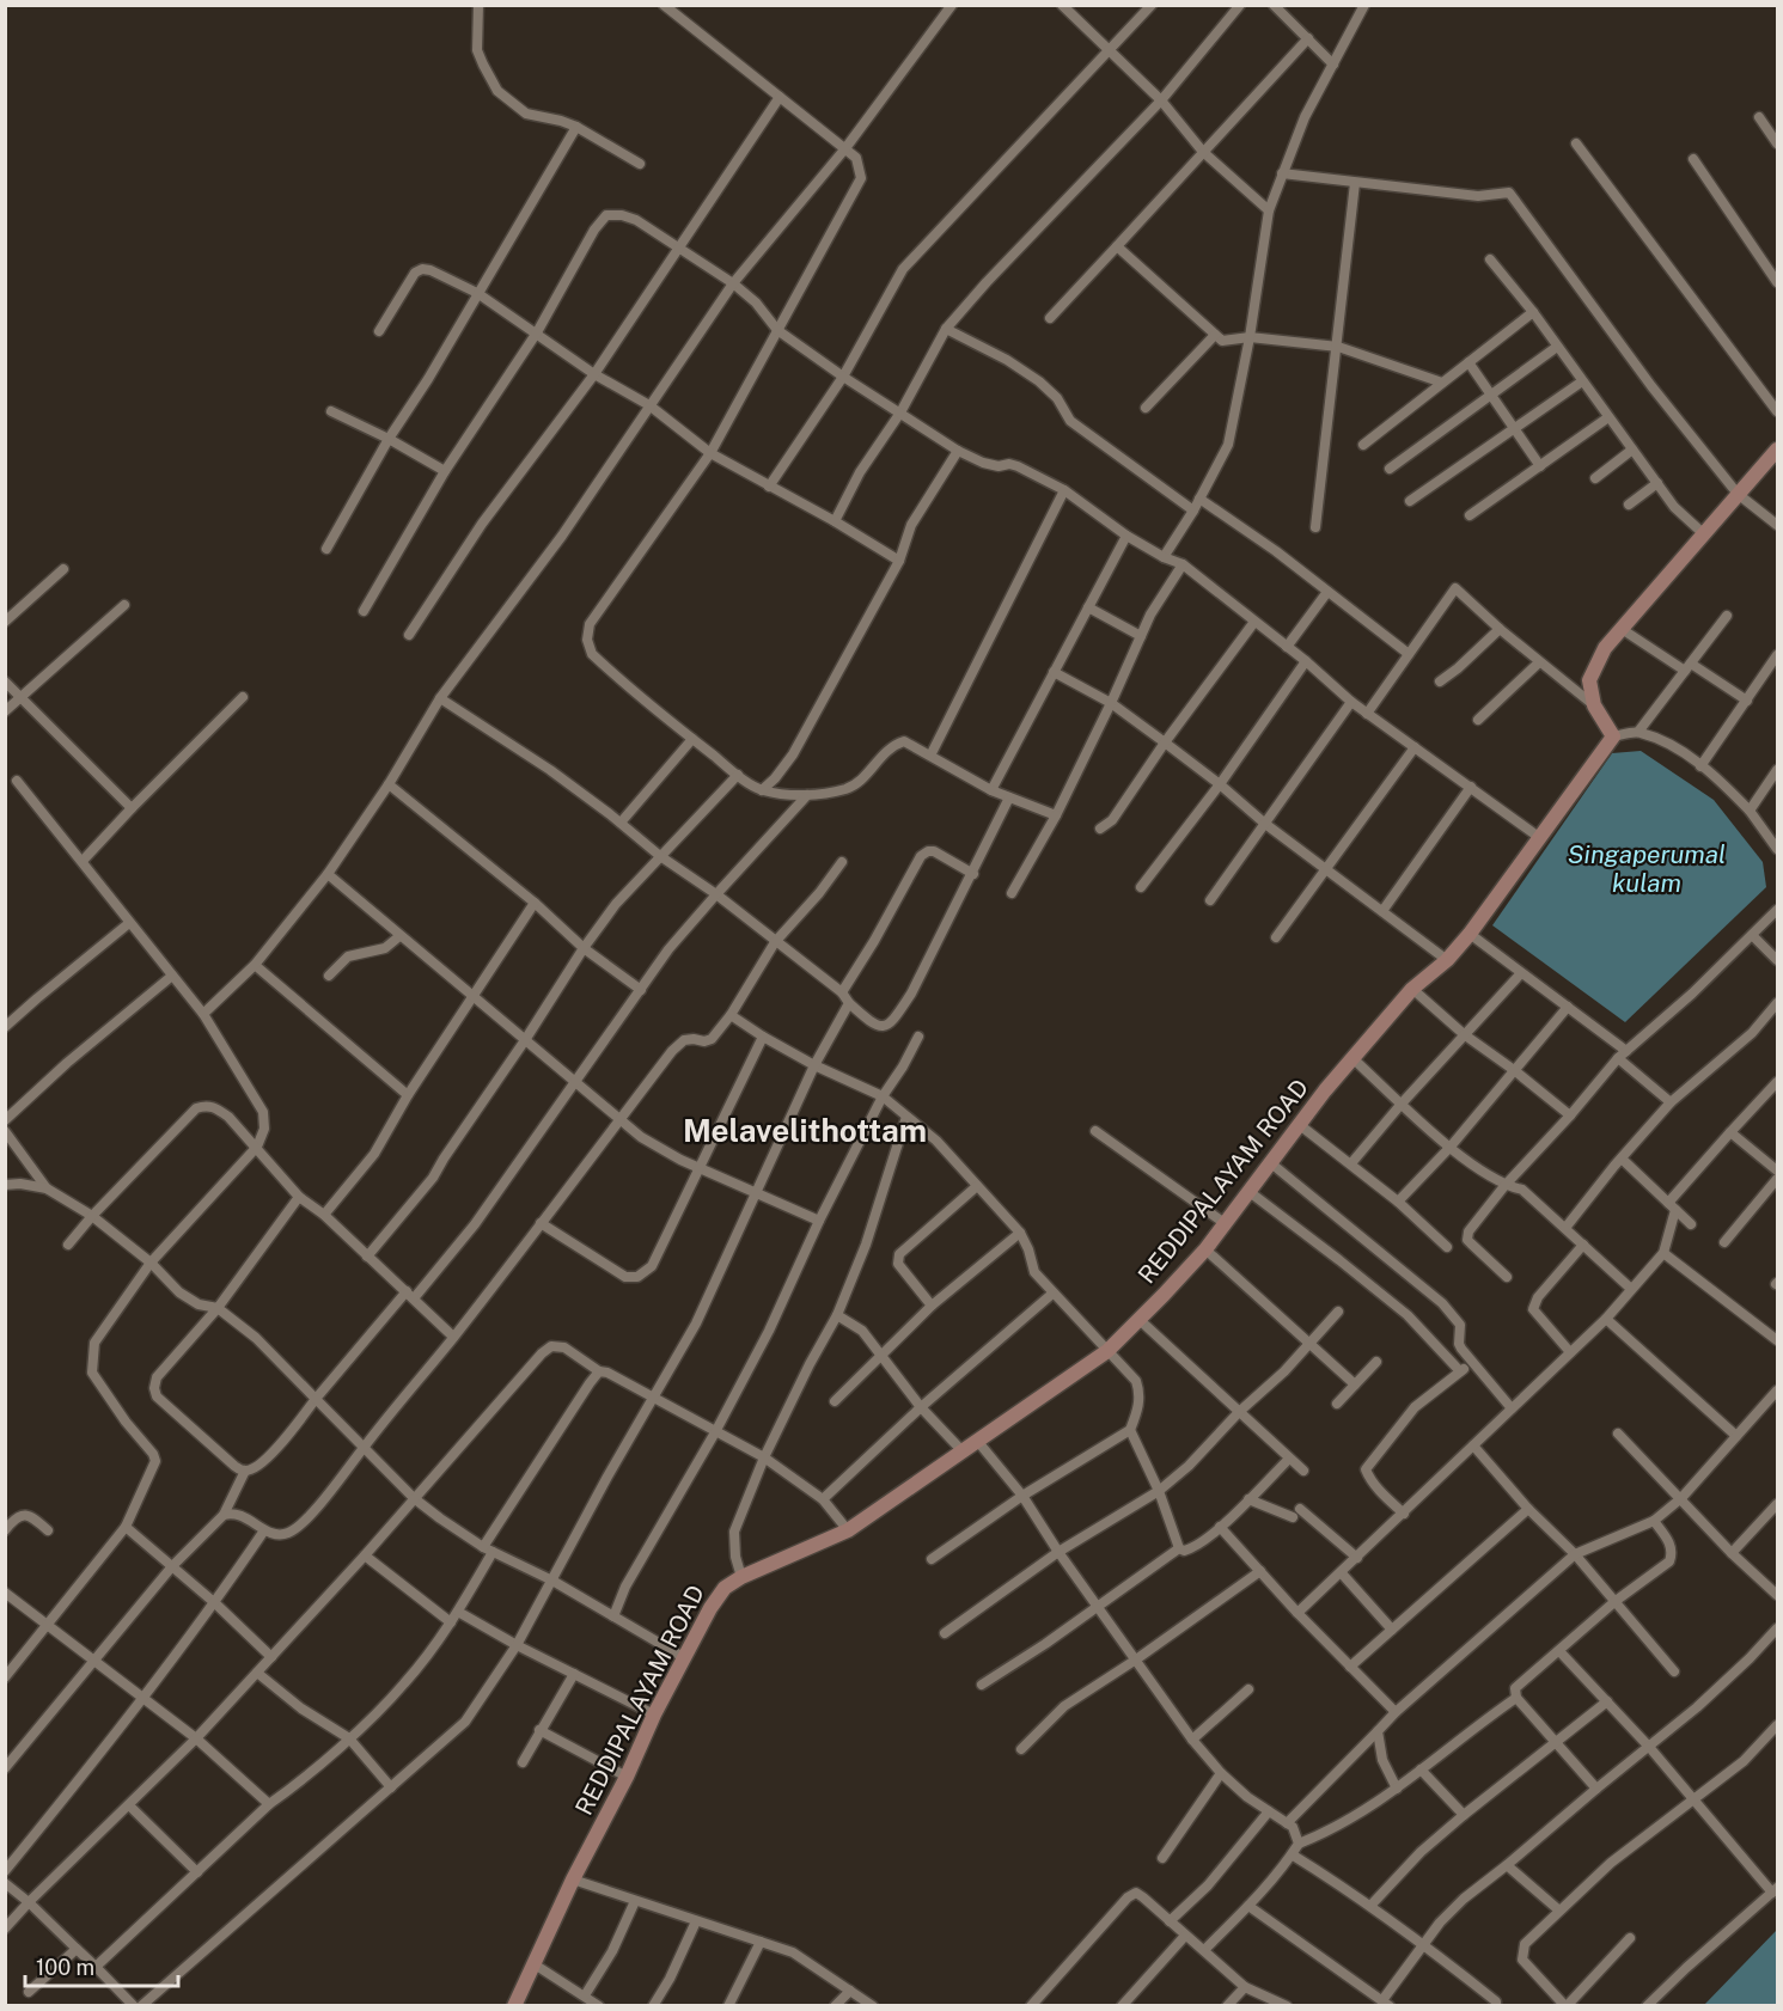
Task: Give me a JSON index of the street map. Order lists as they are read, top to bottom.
{
  "streets": {
    "main road": ["REDDIPALAYAM ROAD"]
  },
  "districts": ["Melavelithottam"],
  "water": ["Singaperumal kulam"],
  "scale_bar": "100 m"
}
